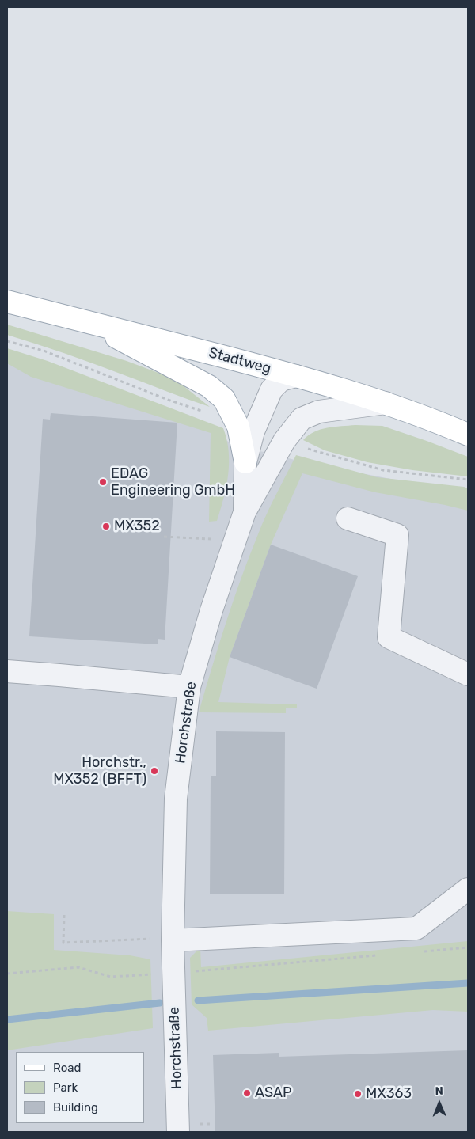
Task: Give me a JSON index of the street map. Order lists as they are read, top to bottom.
{
  "streets": {
    "main road": ["Stadtweg"],
    "street": ["Horchstraße"]
  },
  "crossings": [
    ["Stadtweg", "Horchstraße"]
  ],
  "places": [
    "EDAG Engineering GmbH",
    "MX352",
    "Horchstr., MX352 (BFFT)",
    "ASAP",
    "MX363"
  ],
  "legend": ["Road", "Park", "Building"],
  "north": "top"
}
